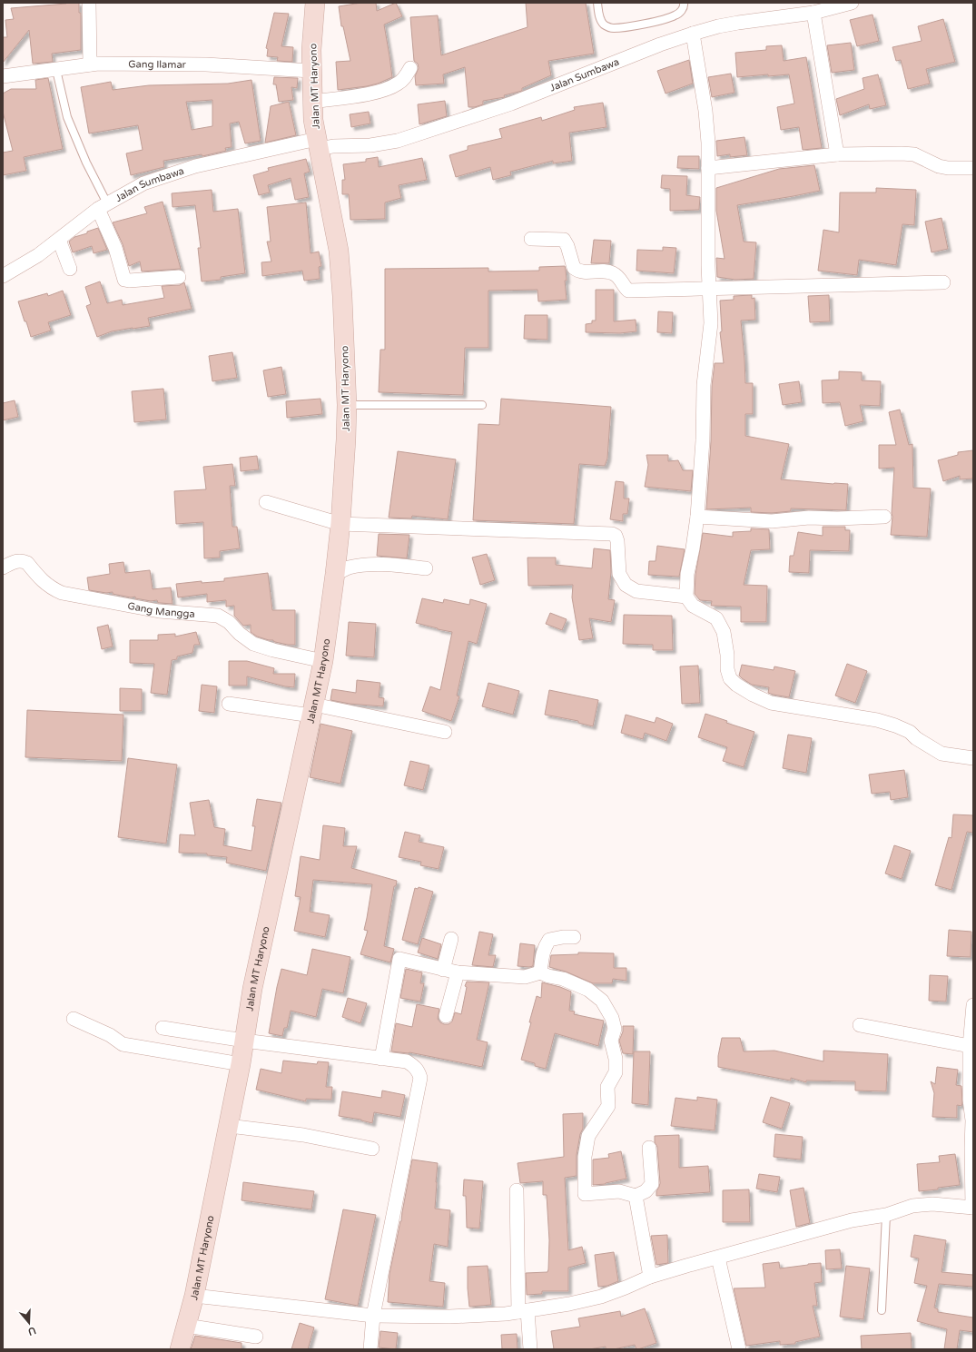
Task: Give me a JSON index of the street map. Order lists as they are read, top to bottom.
{
  "streets": {
    "main road": ["Jalan MT Haryono"],
    "street": ["Gang Ilamar", "Jalan Sumbawa", "Gang Mangga"]
  },
  "crossings": [
    ["Gang Ilamar", "Jalan MT Haryono"],
    ["Jalan Sumbawa", "Jalan MT Haryono"],
    ["Jalan MT Haryono", "Gang Mangga"]
  ],
  "north": "bottom"
}
